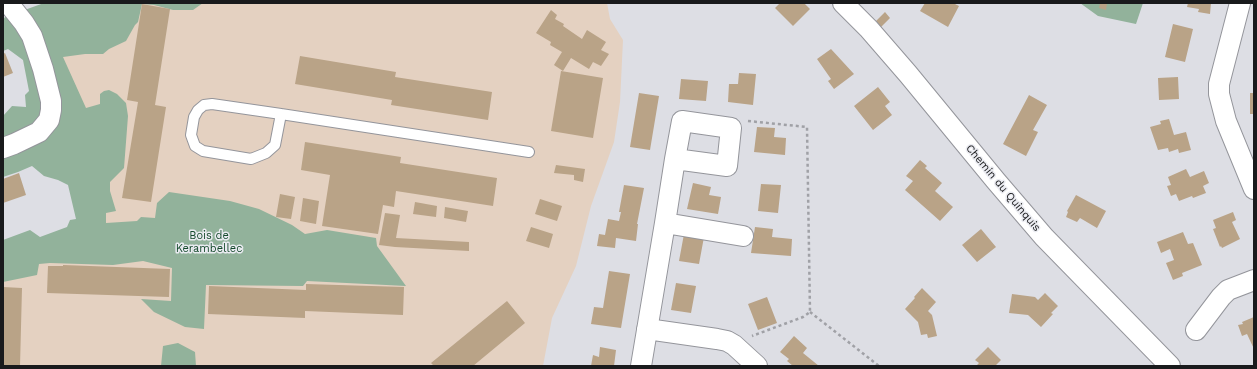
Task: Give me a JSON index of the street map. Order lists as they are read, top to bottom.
{
  "streets": {
    "street": ["Chemin du Quinquis"]
  },
  "parks": ["Bois de Kerambellec"]
}
